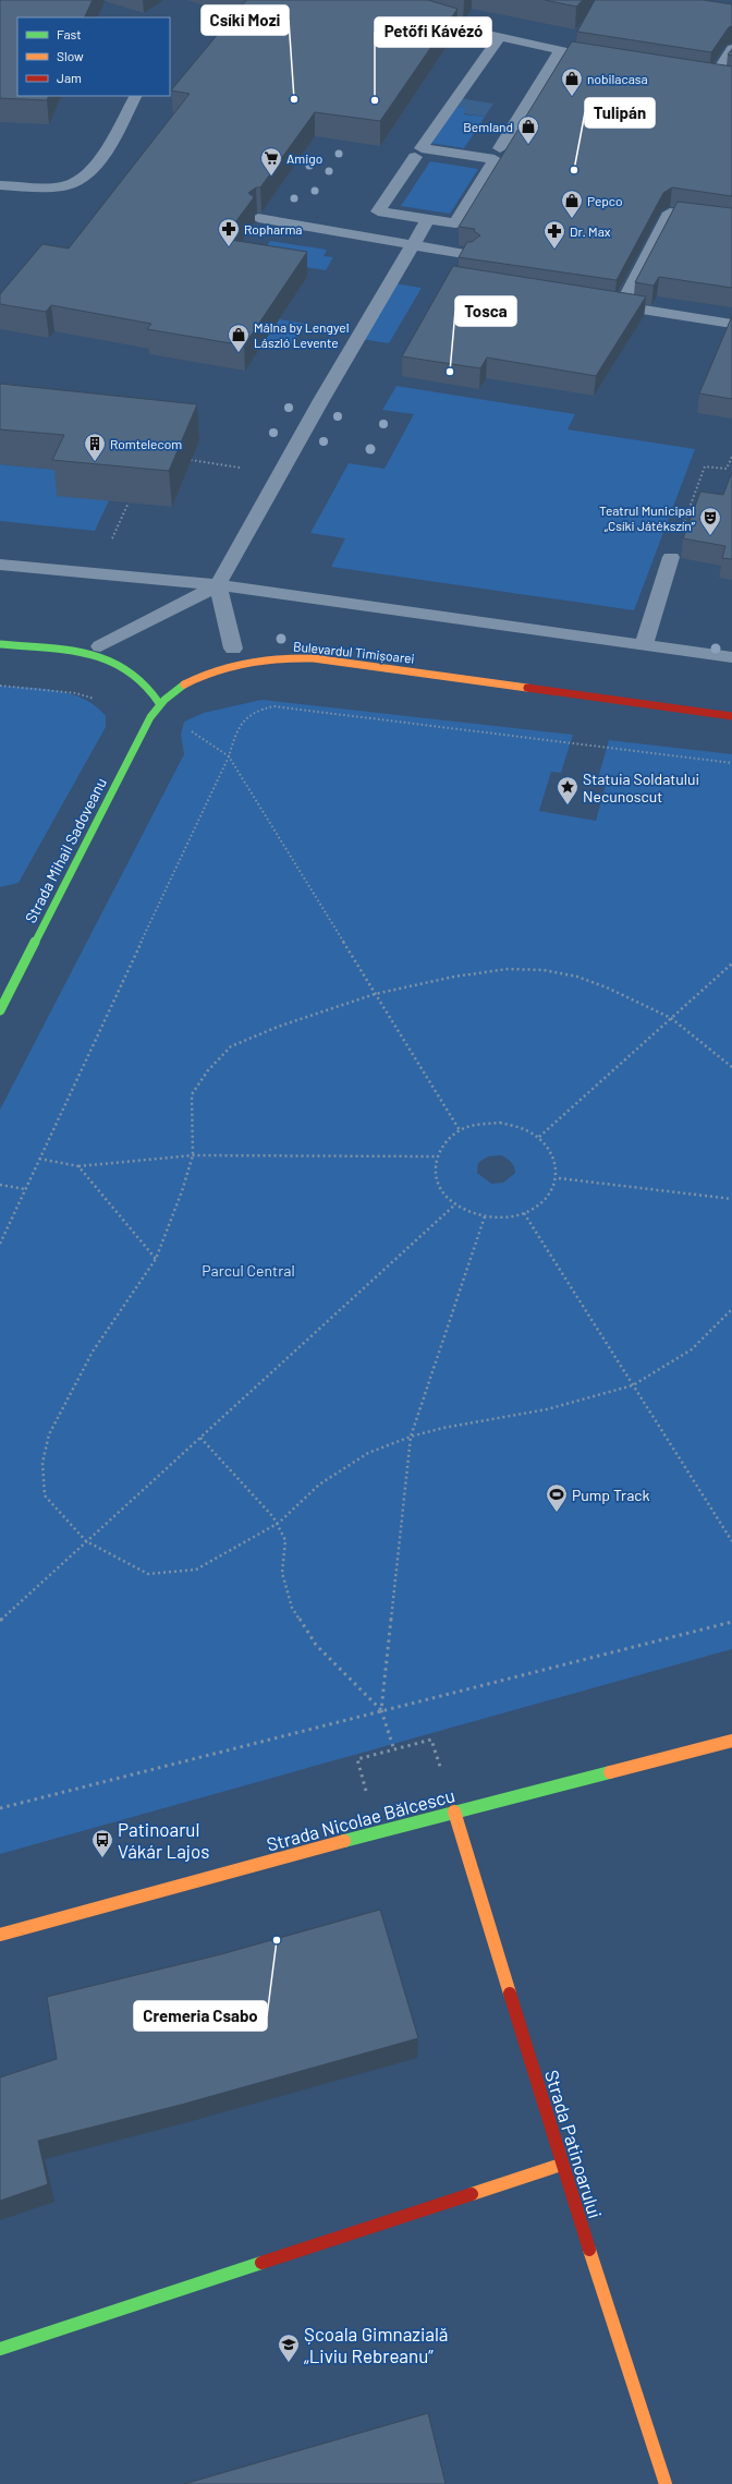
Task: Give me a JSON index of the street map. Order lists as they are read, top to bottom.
{
  "streets": {
    "street": [
      "Bulevardul Timișoarei",
      "Strada Mihail Sadoveanu",
      "Strada Nicolae Bălcescu",
      "Strada Patinoarului"
    ]
  },
  "crossings": [
    ["Bulevardul Timișoarei", "Strada Mihail Sadoveanu"],
    ["Strada Nicolae Bălcescu", "Strada Patinoarului"]
  ],
  "parks": ["Parcul Central"],
  "places": {
    "shop": [
      "nobilacasa",
      "Bemland",
      "Pepco",
      "Málna by Lengyel László Levente"
    ],
    "other": [
      "Csíki Mozi",
      "Petőfi Kávézó",
      "Tulipán",
      "Tosca",
      "Cremeria Csabo"
    ],
    "supermarket": ["Amigo"],
    "pharmacy": ["Ropharma", "Dr. Max"],
    "building": ["Romtelecom"],
    "theatre": ["Teatrul Municipal „Csíki Játékszín”"],
    "place": ["Statuia Soldatului Necunoscut"],
    "sports": ["Pump Track"],
    "bus stop": ["Patinoarul Vákár Lajos"],
    "school or university": ["Școala Gimnazială „Liviu Rebreanu”"]
  },
  "legend": ["Fast", "Slow", "Jam"]
}
